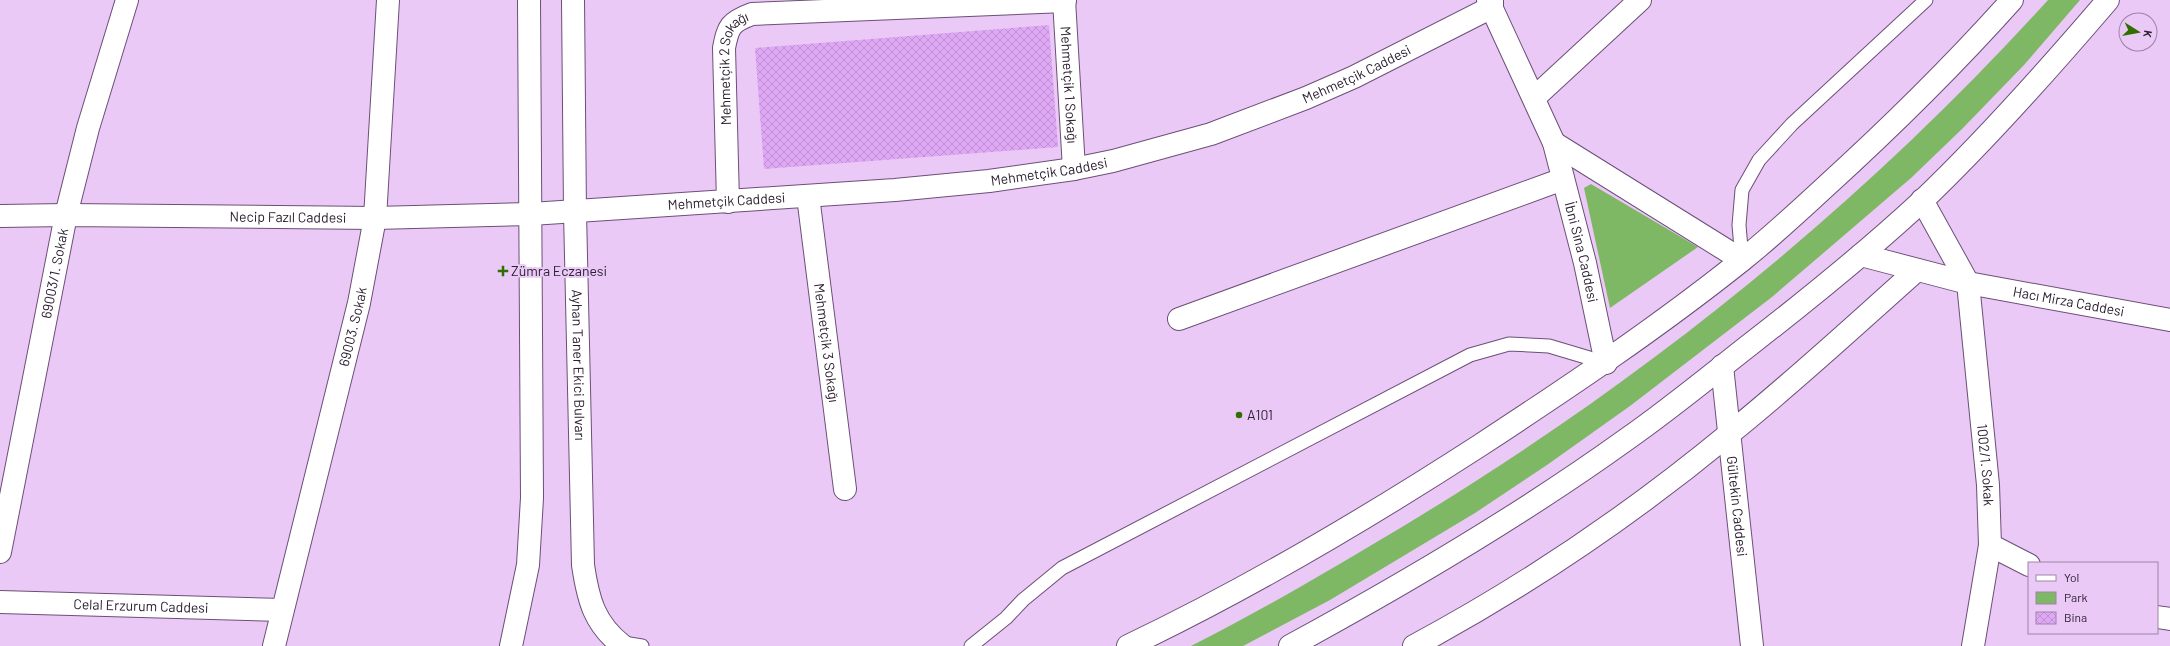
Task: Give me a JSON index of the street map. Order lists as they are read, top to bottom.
{
  "streets": {
    "main road": [
      "Mehmetçik 2 Sokağı",
      "Mehmetçik Caddesi",
      "Mehmetçik 1 Sokağı",
      "Necip Fazıl Caddesi",
      "İbni Sina Caddesi",
      "69003/1. Sokak",
      "Hacı Mirza Caddesi",
      "69003. Sokak",
      "Mehmetçik 3 Sokağı",
      "Ayhan Taner Ekici Bulvarı",
      "1002/1. Sokak",
      "Gültekin Caddesi",
      "Celal Erzurum Caddesi"
    ]
  },
  "crossings": [
    ["Mehmetçik 2 Sokağı", "Mehmetçik Caddesi"],
    ["Mehmetçik 2 Sokağı", "Mehmetçik 1 Sokağı"],
    ["Mehmetçik Caddesi", "Mehmetçik 1 Sokağı"],
    ["Mehmetçik Caddesi", "Necip Fazıl Caddesi"],
    ["Mehmetçik Caddesi", "İbni Sina Caddesi"],
    ["Mehmetçik Caddesi", "Mehmetçik 3 Sokağı"],
    ["Mehmetçik Caddesi", "Ayhan Taner Ekici Bulvarı"],
    ["Necip Fazıl Caddesi", "69003/1. Sokak"],
    ["Necip Fazıl Caddesi", "69003. Sokak"],
    ["Necip Fazıl Caddesi", "Ayhan Taner Ekici Bulvarı"],
    ["Hacı Mirza Caddesi", "1002/1. Sokak"],
    ["69003. Sokak", "Celal Erzurum Caddesi"]
  ],
  "places": {
    "health": ["Zümra Eczanesi"],
    "other": ["A101"]
  },
  "legend": ["Yol", "Park", "Bina"],
  "north": "right"
}
